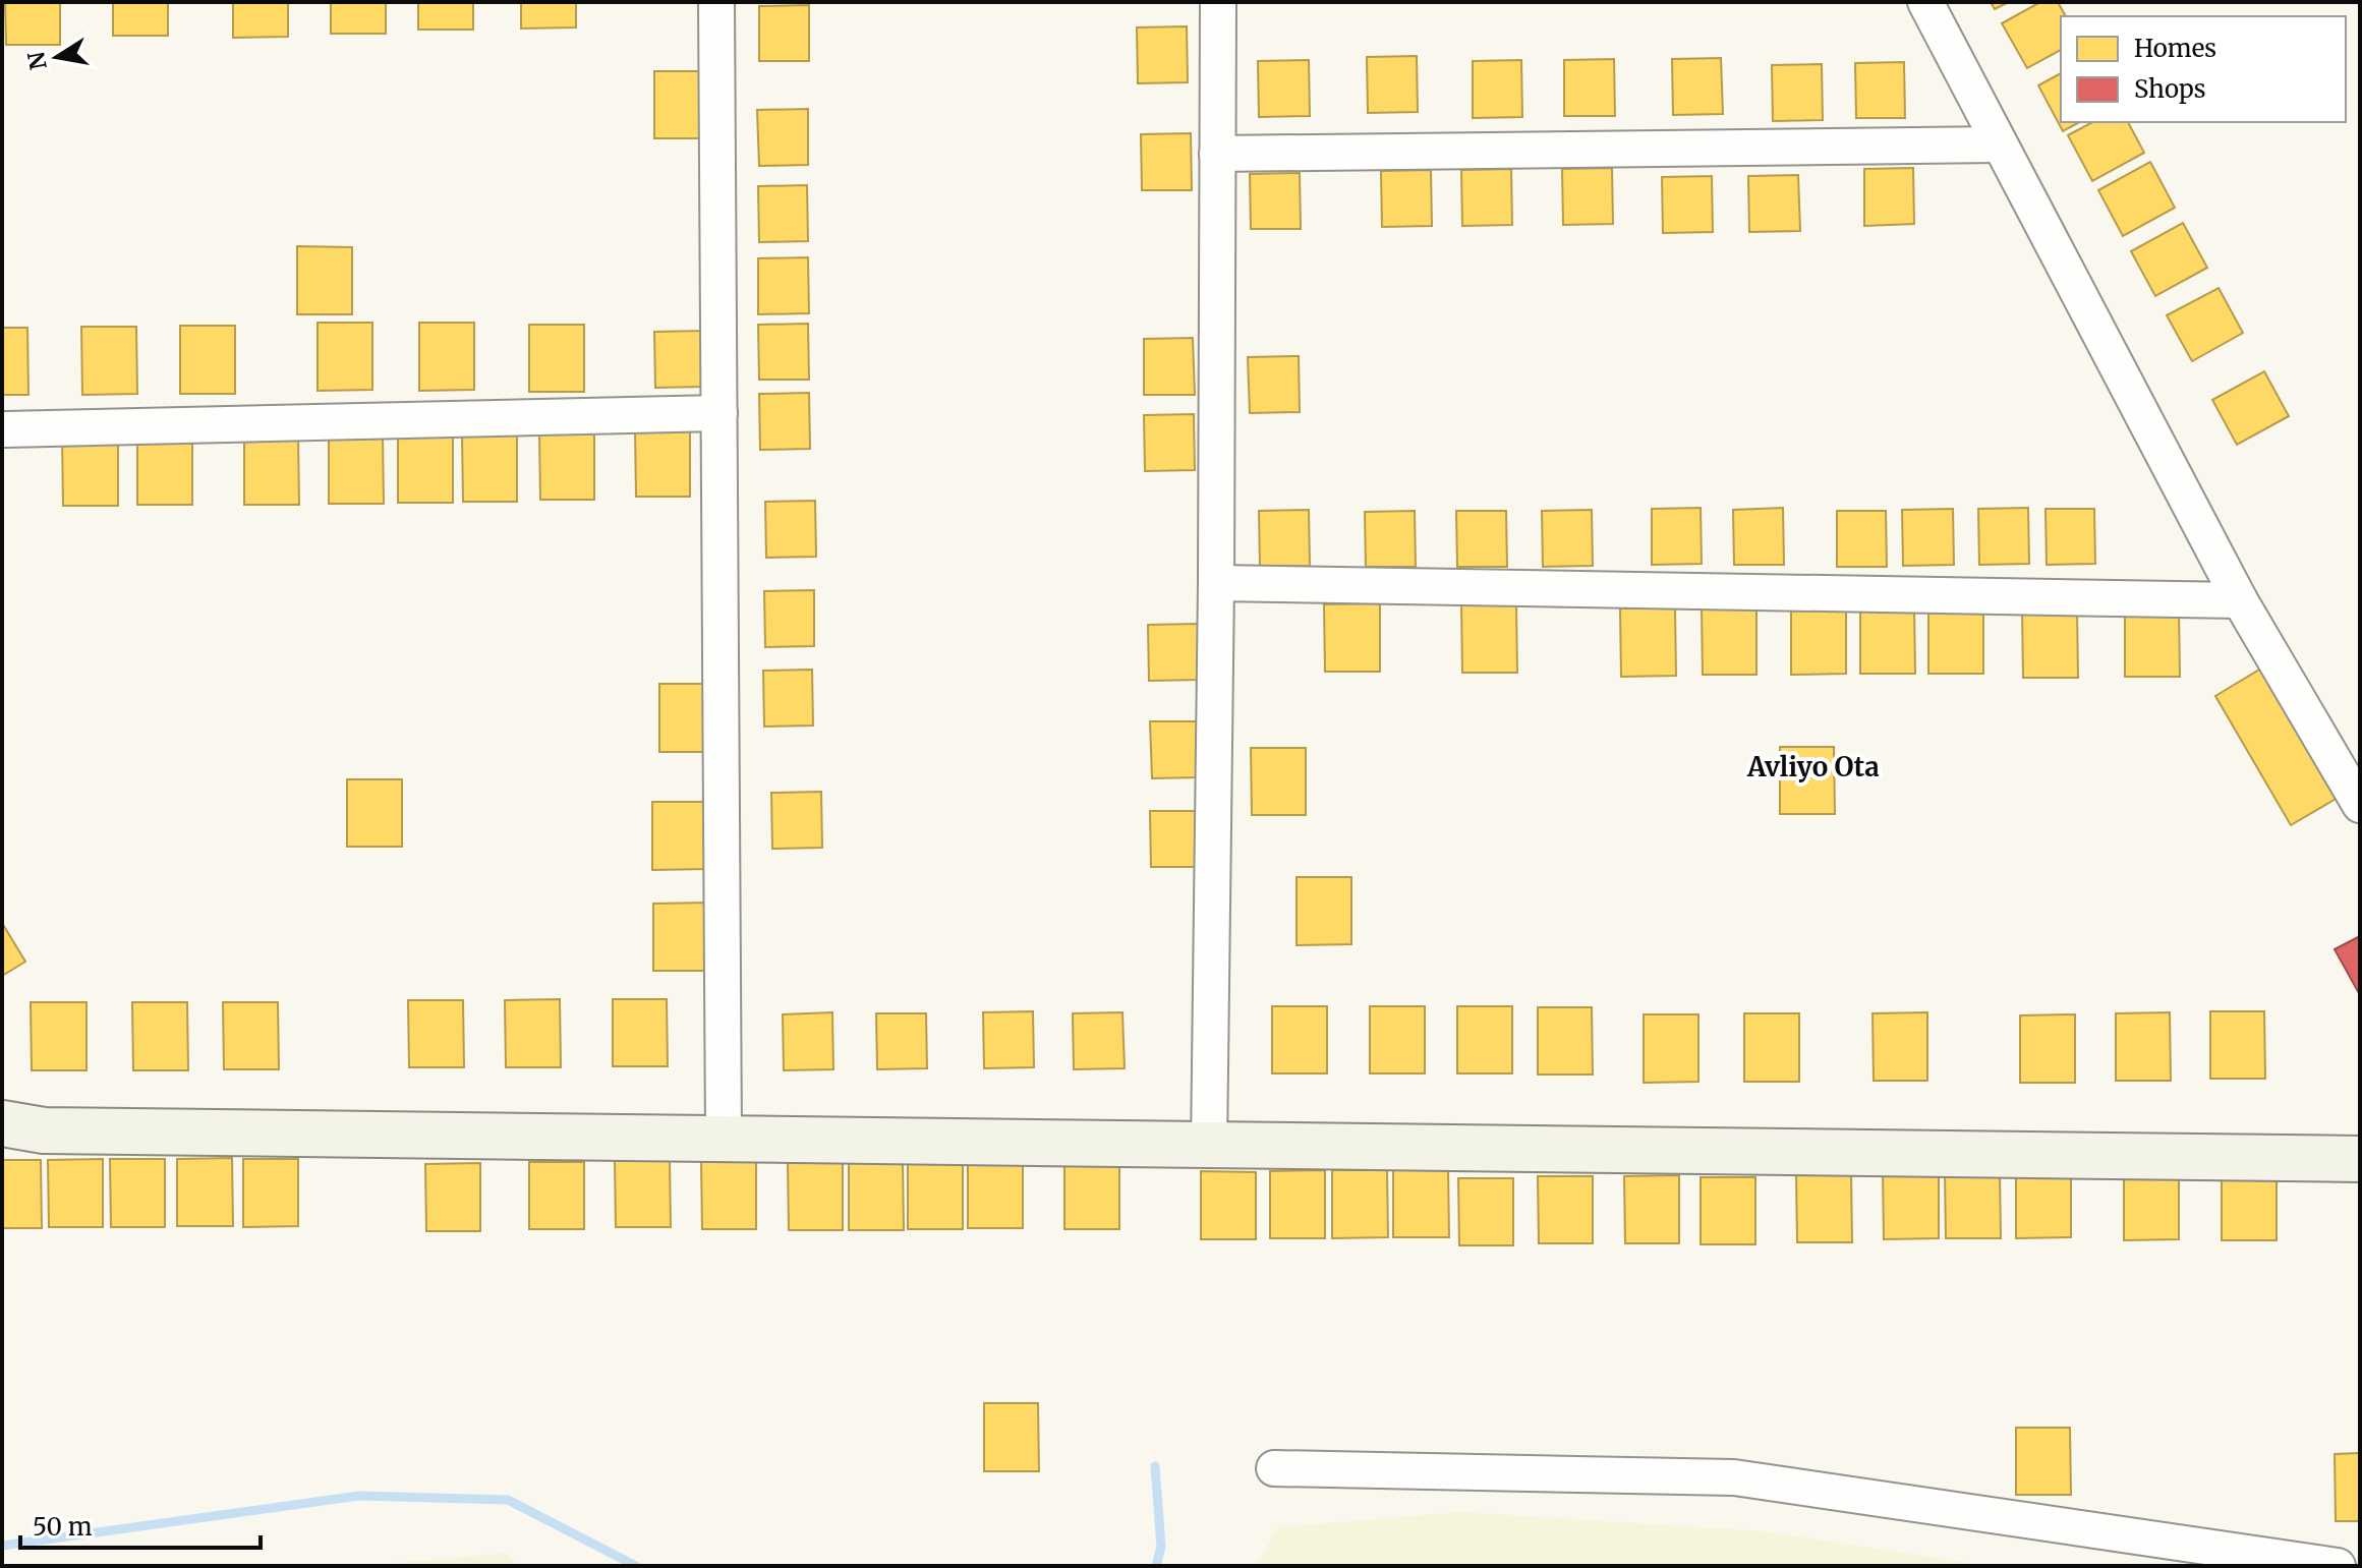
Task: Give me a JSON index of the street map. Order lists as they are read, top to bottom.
{
  "districts": ["Avliyo Ota"],
  "legend": ["Homes", "Shops"],
  "scale_bar": "50 m",
  "north": "left"
}
